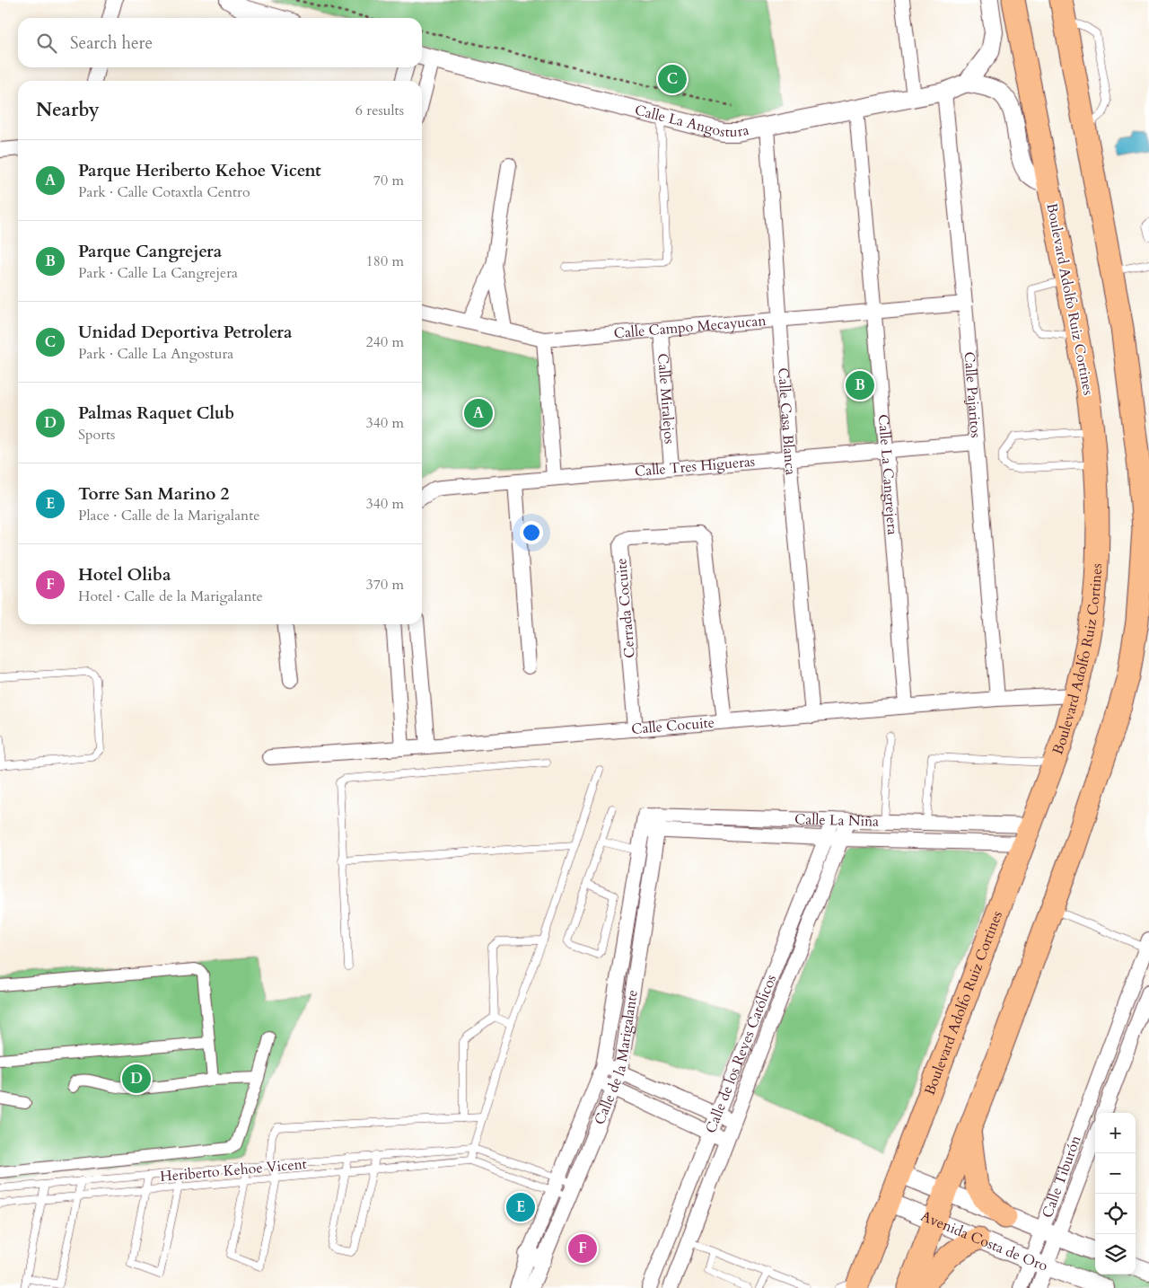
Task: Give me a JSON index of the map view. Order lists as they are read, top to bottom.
{
  "streets": {
    "main road": ["Boulevard Adolfo Ruiz Cortines"],
    "street": [
      "Calle La Angostura",
      "Calle Campo Mecayucan",
      "Calle Pajaritos",
      "Calle Miralejos",
      "Calle Casa Blanca",
      "Calle Tres Higueras",
      "Calle La Cangrejera",
      "Cerrada Cocuite",
      "Calle Cocuite",
      "Calle La Niña",
      "Calle de los Reyes Católicos",
      "Calle de la Marigalante",
      "Calle Tiburón",
      "Avenida Costa de Oro"
    ],
    "lane": ["Heriberto Kehoe Vicent"]
  },
  "crossings": [
    ["Calle La Angostura", "Calle Pajaritos"],
    ["Calle La Angostura", "Calle Casa Blanca"],
    ["Calle La Angostura", "Calle La Cangrejera"],
    ["Boulevard Adolfo Ruiz Cortines", "Calle Cocuite"],
    ["Boulevard Adolfo Ruiz Cortines", "Calle La Niña"],
    ["Boulevard Adolfo Ruiz Cortines", "Avenida Costa de Oro"],
    ["Calle Campo Mecayucan", "Calle Pajaritos"],
    ["Calle Campo Mecayucan", "Calle Miralejos"],
    ["Calle Campo Mecayucan", "Calle Casa Blanca"],
    ["Calle Campo Mecayucan", "Calle La Cangrejera"],
    ["Calle Pajaritos", "Calle Tres Higueras"],
    ["Calle Pajaritos", "Calle Cocuite"],
    ["Calle Miralejos", "Calle Tres Higueras"],
    ["Calle Casa Blanca", "Calle Tres Higueras"],
    ["Calle Casa Blanca", "Calle Cocuite"],
    ["Calle Tres Higueras", "Calle La Cangrejera"],
    ["Calle La Cangrejera", "Calle Cocuite"],
    ["Cerrada Cocuite", "Calle Cocuite"],
    ["Calle La Niña", "Calle de los Reyes Católicos"],
    ["Calle La Niña", "Calle de la Marigalante"],
    ["Calle Tiburón", "Avenida Costa de Oro"]
  ],
  "page": {
    "search": "Search here",
    "pins": [
      "C",
      "B",
      "A",
      "D",
      "E",
      "F"
    ],
    "heading": ["Nearby", "6 results"],
    "list": [
      {
        "mark": "A",
        "name": "Parque Heriberto Kehoe Vicent",
        "note": "Park · Calle Cotaxtla Centro",
        "value": "70 m"
      },
      {
        "mark": "B",
        "name": "Parque Cangrejera",
        "note": "Park · Calle La Cangrejera",
        "value": "180 m"
      },
      {
        "mark": "C",
        "name": "Unidad Deportiva Petrolera",
        "note": "Park · Calle La Angostura",
        "value": "240 m"
      },
      {
        "mark": "D",
        "name": "Palmas Raquet Club",
        "note": "Sports",
        "value": "340 m"
      },
      {
        "mark": "E",
        "name": "Torre San Marino 2",
        "note": "Place · Calle de la Marigalante",
        "value": "340 m"
      },
      {
        "mark": "F",
        "name": "Hotel Oliba",
        "note": "Hotel · Calle de la Marigalante",
        "value": "370 m"
      }
    ],
    "map_buttons": ["+", "−"]
  }
}
